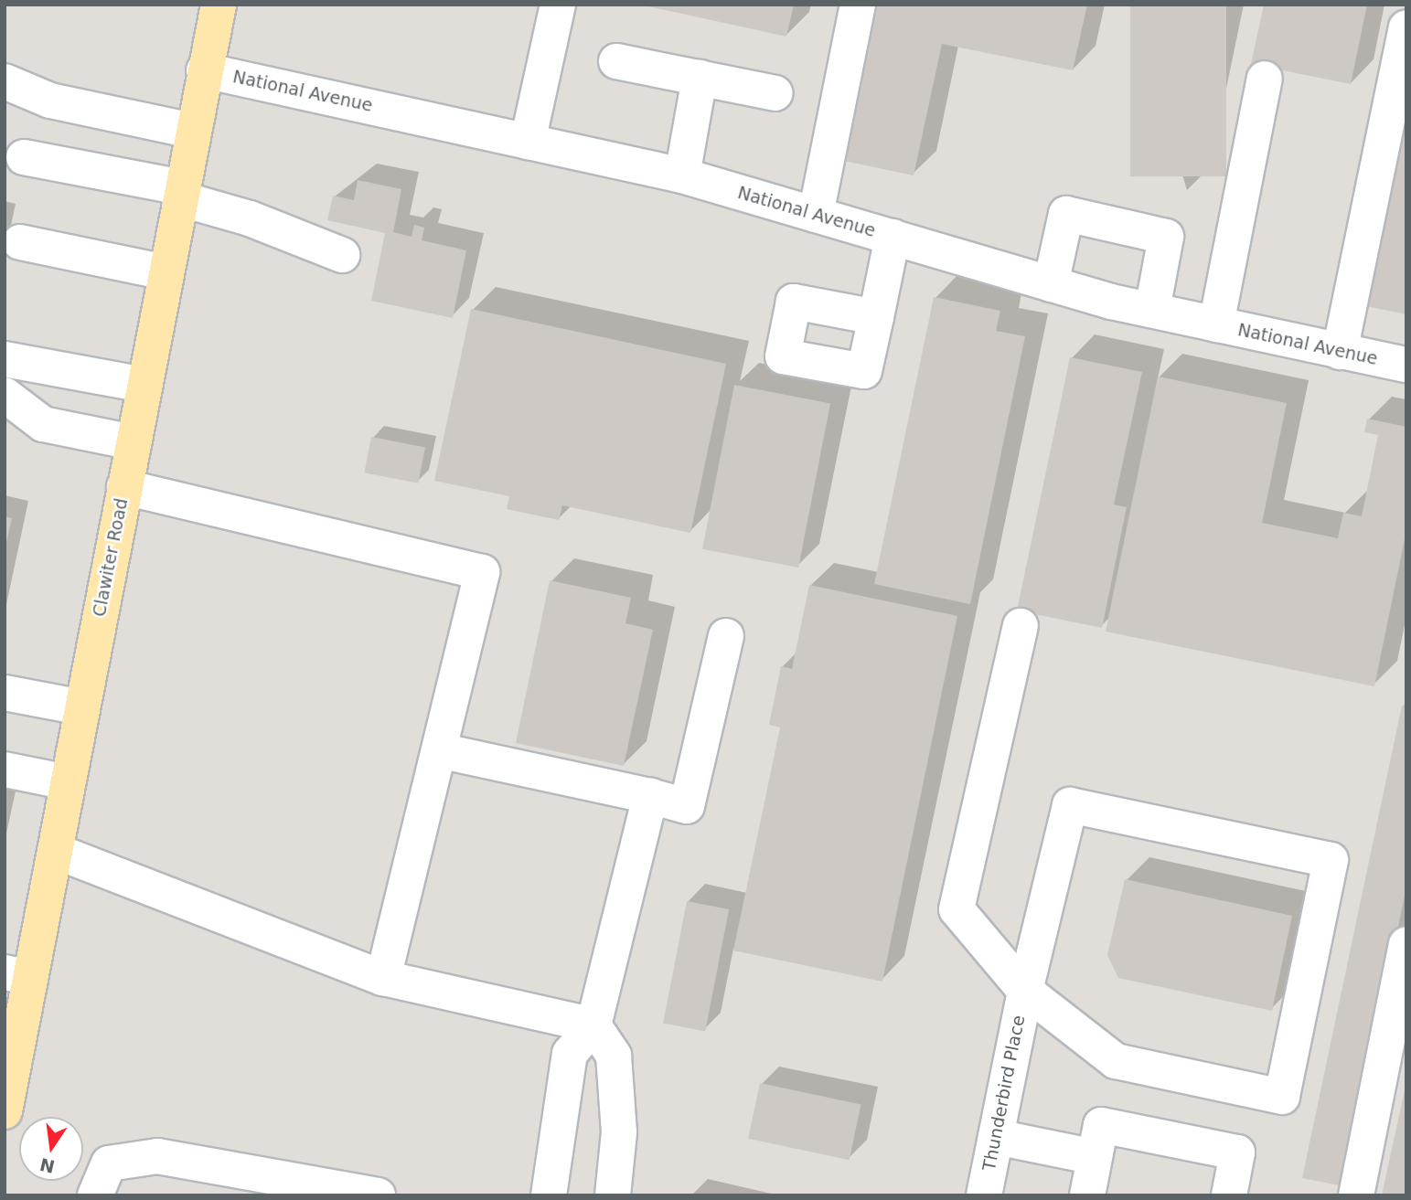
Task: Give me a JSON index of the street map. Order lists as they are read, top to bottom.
{
  "streets": {
    "main road": ["Clawiter Road"],
    "street": ["National Avenue", "Thunderbird Place"]
  },
  "crossings": [
    ["National Avenue", "Clawiter Road"]
  ],
  "north": "bottom"
}
